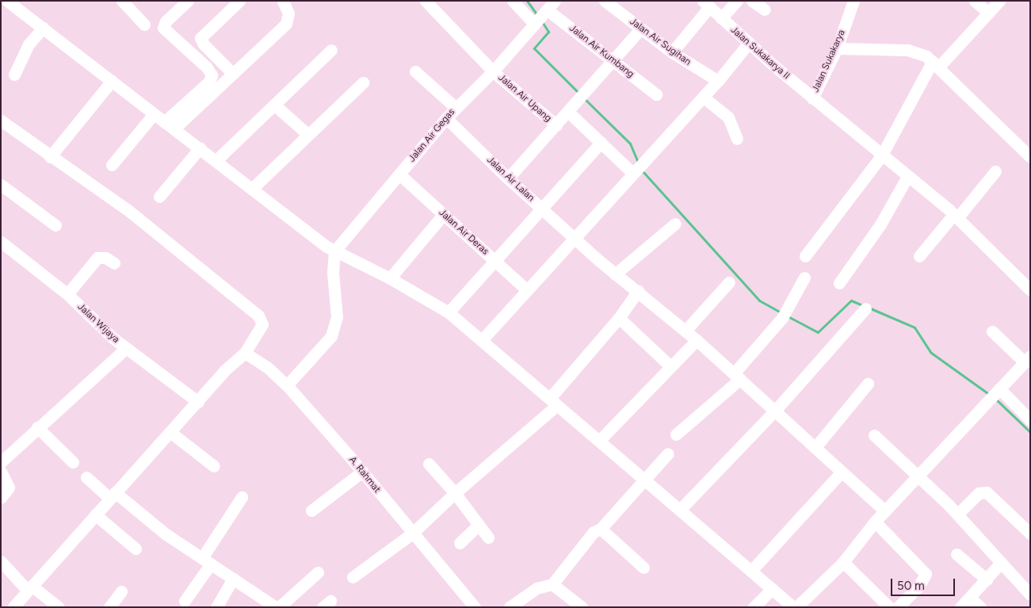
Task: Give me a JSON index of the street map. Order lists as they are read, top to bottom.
{
  "streets": {
    "street": [
      "Jalan Air Sugihan",
      "Jalan Air Kumbang",
      "Jalan Sukakarya II",
      "Jalan Sukakarya",
      "Jalan Air Upang",
      "Jalan Air Gegas",
      "Jalan Air Lalan",
      "Jalan Air Deras",
      "Jalan Wijaya",
      "A. Rahmat"
    ]
  },
  "crossings": [
    ["Jalan Air Kumbang", "Jalan Air Gegas"],
    ["Jalan Sukakarya II", "Jalan Sukakarya"],
    ["Jalan Air Upang", "Jalan Air Gegas"],
    ["Jalan Air Gegas", "Jalan Air Lalan"],
    ["Jalan Air Gegas", "Jalan Air Deras"]
  ],
  "scale_bar": "50 m"
}
